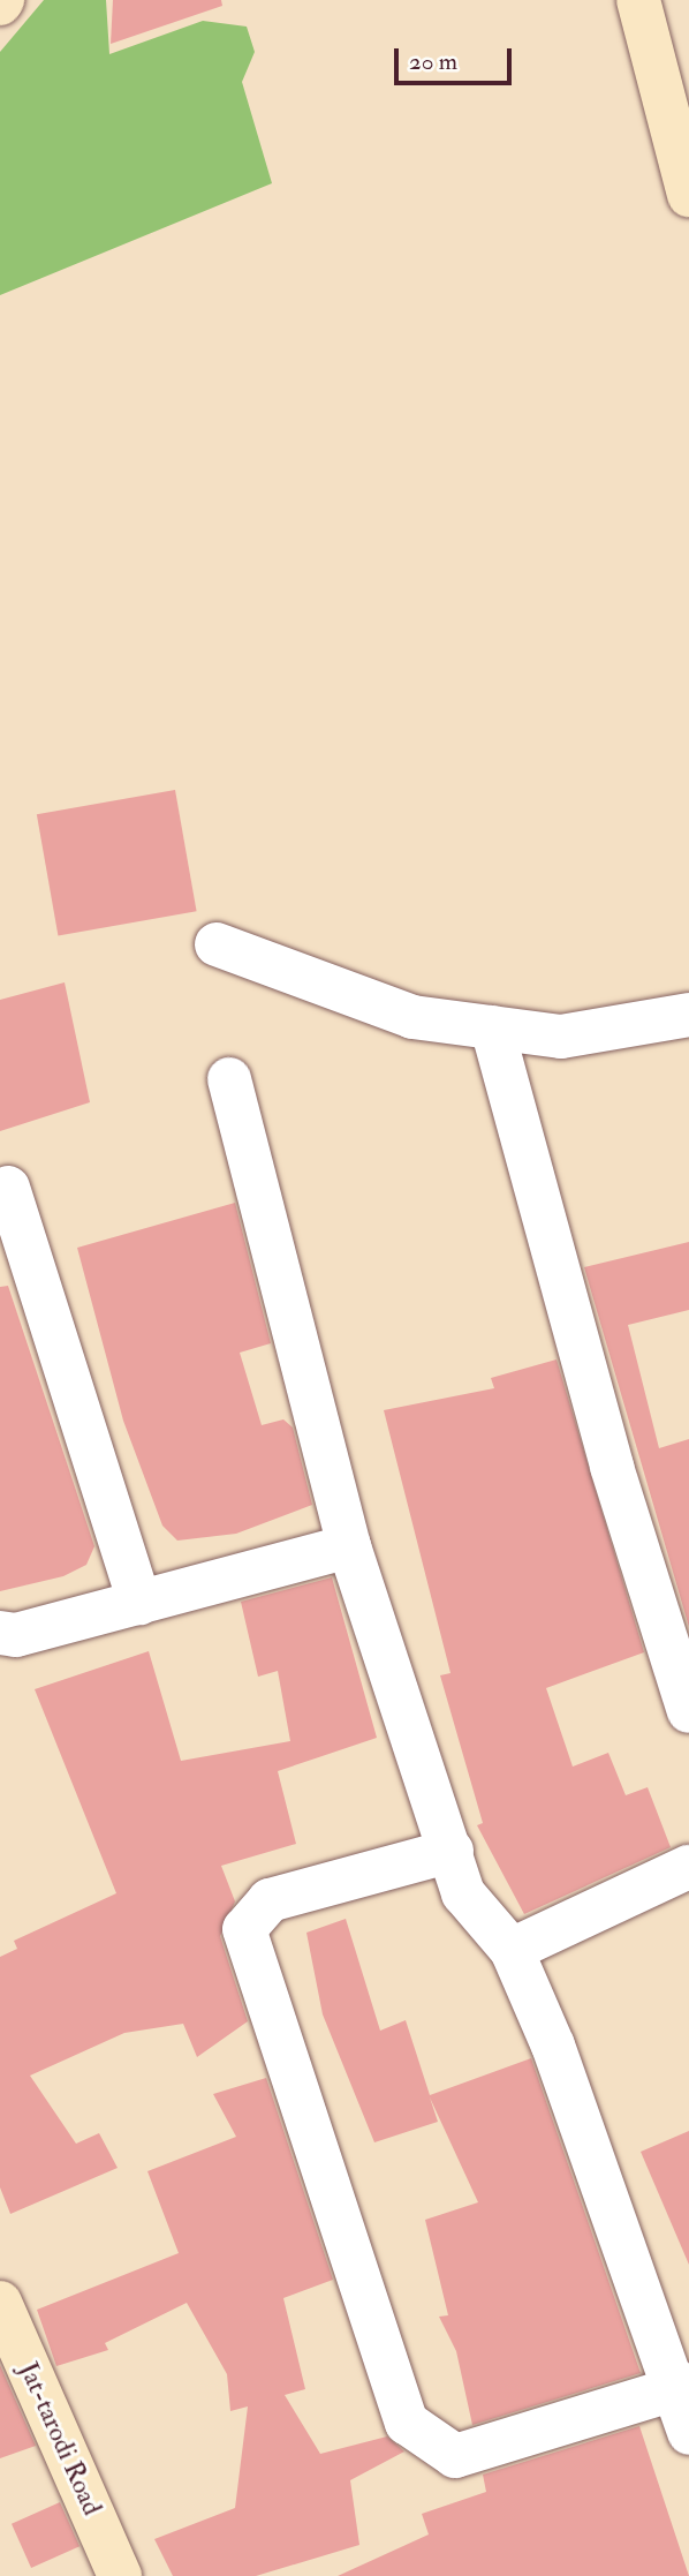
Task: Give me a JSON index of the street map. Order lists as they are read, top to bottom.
{
  "streets": {
    "street": ["Jat-tarodi Road"]
  },
  "scale_bar": "20 m"
}
